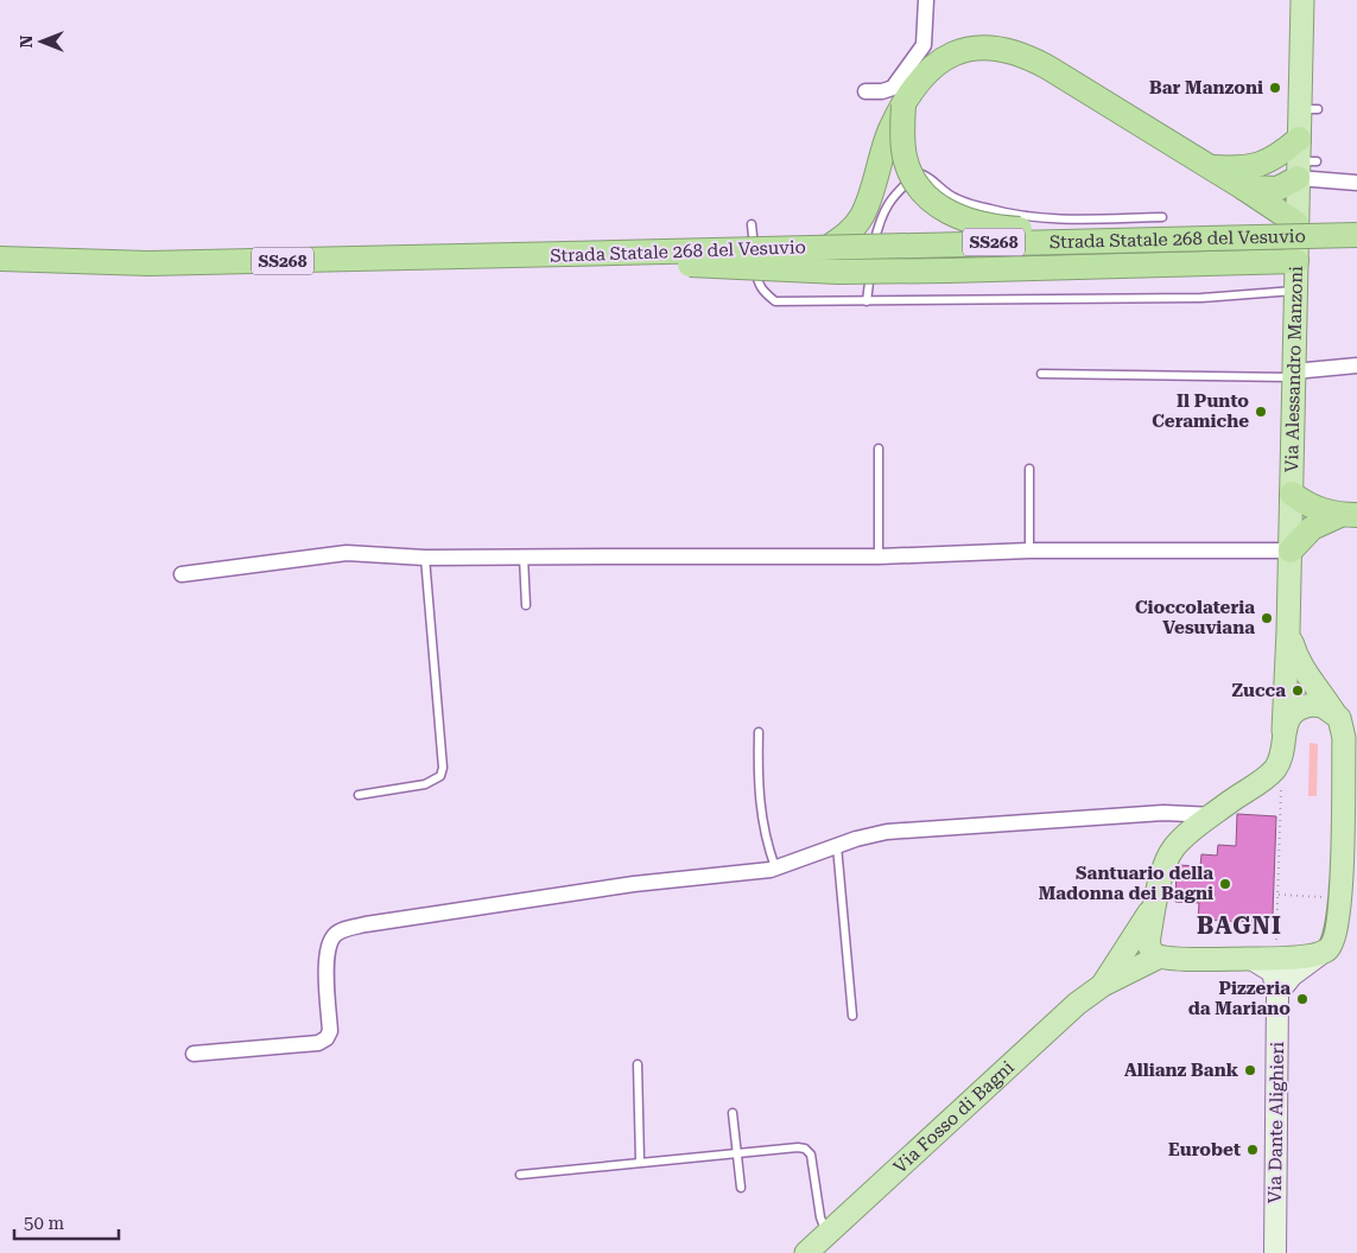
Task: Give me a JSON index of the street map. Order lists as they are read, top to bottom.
{
  "streets": {
    "highway": ["Strada Statale 268 del Vesuvio", "SS268"],
    "main road": ["Via Alessandro Manzoni", "Via Fosso di Bagni", "Via Dante Alighieri"]
  },
  "crossings": [
    ["Via Alessandro Manzoni", "Via Fosso di Bagni"]
  ],
  "districts": ["BAGNI"],
  "places": [
    "Bar Manzoni",
    "Il Punto Ceramiche",
    "Cioccolateria Vesuviana",
    "Zucca",
    "Santuario della Madonna dei Bagni",
    "Pizzeria da Mariano",
    "Allianz Bank",
    "Eurobet"
  ],
  "scale_bar": "50 m",
  "north": "left"
}
